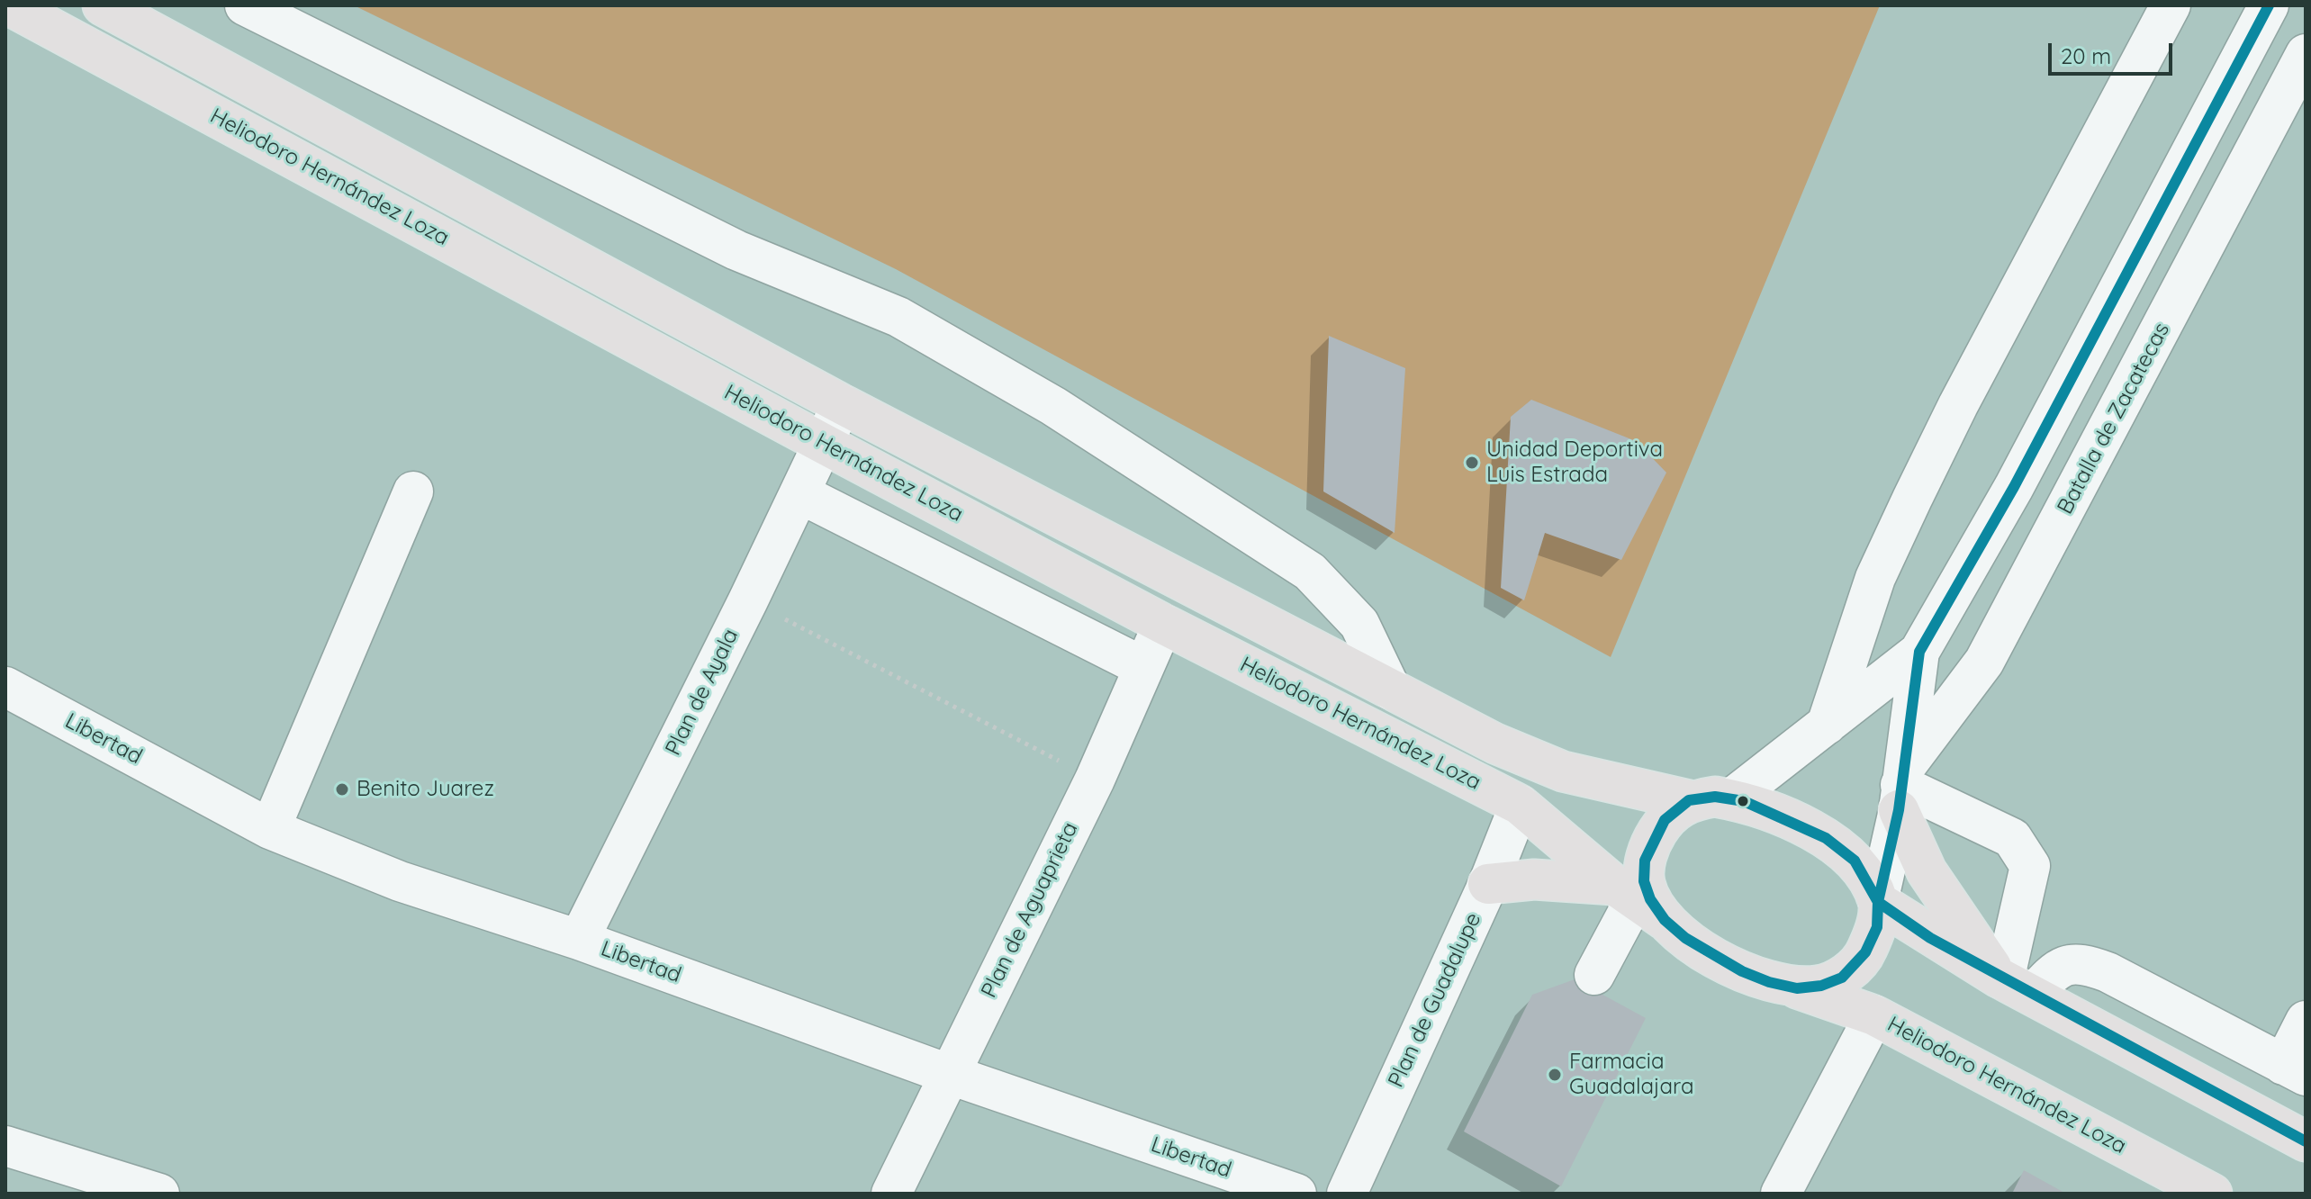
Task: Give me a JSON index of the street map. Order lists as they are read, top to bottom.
{
  "streets": {
    "main road": ["Heliodoro Hernández Loza"],
    "street": [
      "Batalla de Zacatecas",
      "Plan de Ayala",
      "Libertad",
      "Plan de Aguaprieta",
      "Plan de Guadalupe"
    ]
  },
  "crossings": [
    ["Heliodoro Hernández Loza", "Plan de Ayala"],
    ["Heliodoro Hernández Loza", "Plan de Aguaprieta"],
    ["Heliodoro Hernández Loza", "Plan de Guadalupe"],
    ["Plan de Ayala", "Libertad"],
    ["Libertad", "Plan de Aguaprieta"]
  ],
  "places": ["Unidad Deportiva Luis Estrada", "Benito Juarez", "Farmacia Guadalajara"],
  "scale_bar": "20 m"
}
